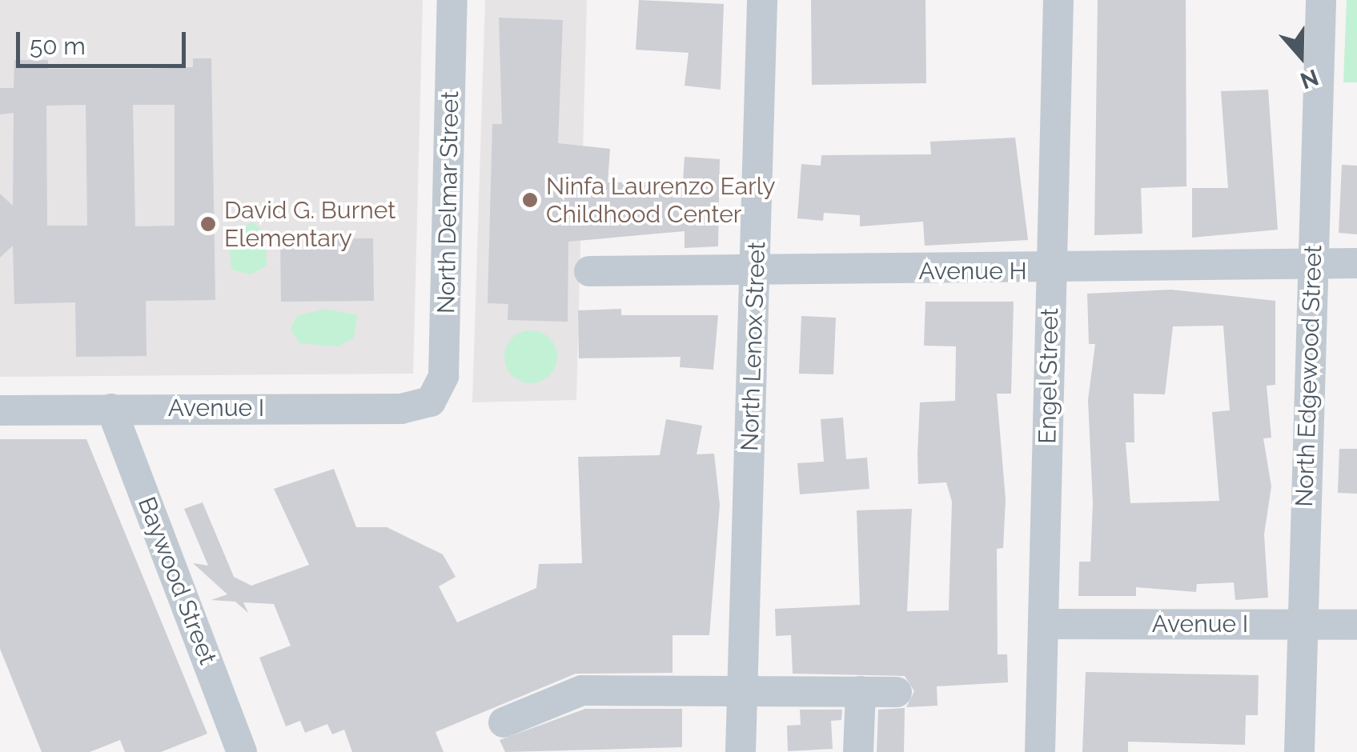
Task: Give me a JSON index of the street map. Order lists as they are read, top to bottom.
{
  "streets": {
    "street": [
      "North Delmar Street",
      "Avenue H",
      "North Lenox Street",
      "Engel Street",
      "North Edgewood Street",
      "Avenue I",
      "Baywood Street"
    ]
  },
  "crossings": [
    ["North Delmar Street", "Avenue I"],
    ["Avenue H", "North Lenox Street"],
    ["Avenue H", "Engel Street"],
    ["Avenue H", "North Edgewood Street"],
    ["Engel Street", "Avenue I"],
    ["North Edgewood Street", "Avenue I"],
    ["Avenue I", "Baywood Street"]
  ],
  "places": ["Ninfa Laurenzo Early Childhood Center", "David G. Burnet Elementary"],
  "scale_bar": "50 m",
  "north": "bottom"
}
